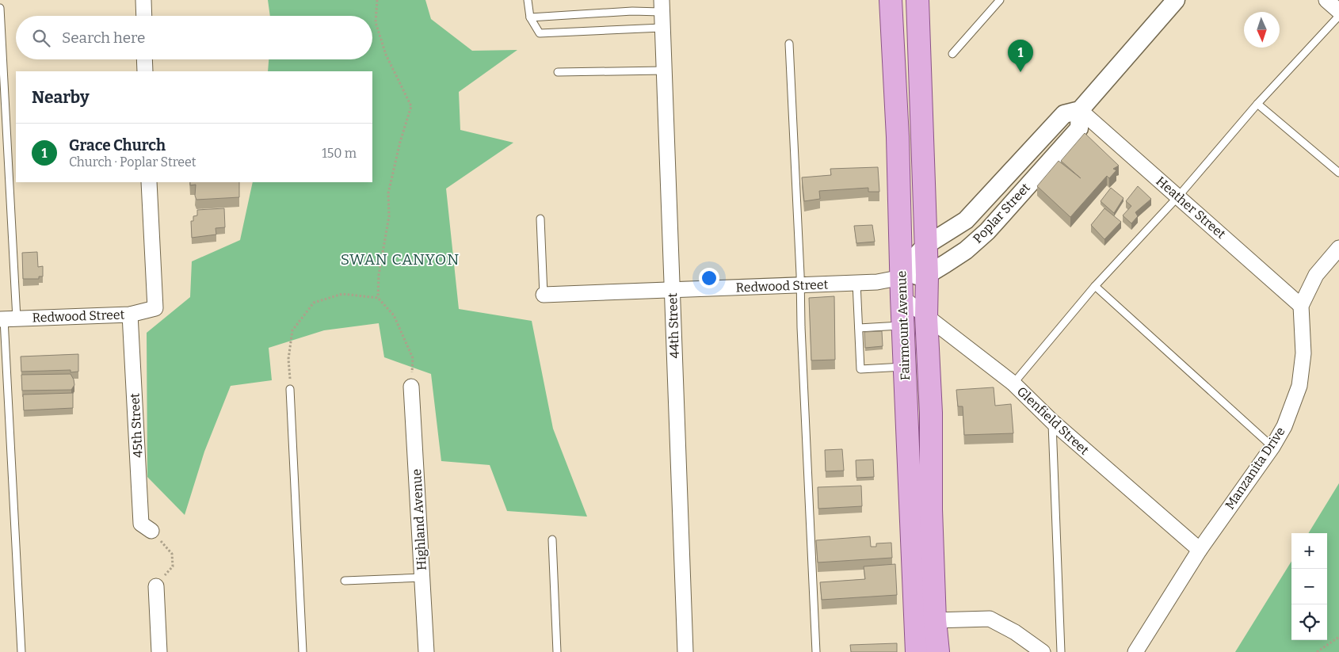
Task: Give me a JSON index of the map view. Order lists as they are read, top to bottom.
{
  "streets": {
    "main road": ["Fairmount Avenue"],
    "street": [
      "Heather Street",
      "Poplar Street",
      "Redwood Street",
      "44th Street",
      "Glenfield Street",
      "45th Street",
      "Manzanita Drive",
      "Highland Avenue"
    ]
  },
  "crossings": [
    ["Heather Street", "Poplar Street"],
    ["Heather Street", "Manzanita Drive"],
    ["Poplar Street", "Redwood Street"],
    ["Poplar Street", "Fairmount Avenue"],
    ["Poplar Street", "Glenfield Street"],
    ["Redwood Street", "44th Street"],
    ["Redwood Street", "Fairmount Avenue"],
    ["Redwood Street", "Glenfield Street"],
    ["Redwood Street", "45th Street"],
    ["Fairmount Avenue", "Glenfield Street"],
    ["Glenfield Street", "Manzanita Drive"]
  ],
  "districts": ["SWAN CANYON"],
  "north": "bottom",
  "page": {
    "search": "Search here",
    "pins": "1",
    "heading": "Nearby",
    "list": [
      {
        "mark": "1",
        "name": "Grace Church",
        "note": "Church · Poplar Street",
        "value": "150 m"
      }
    ],
    "map_buttons": ["+", "−"]
  }
}
